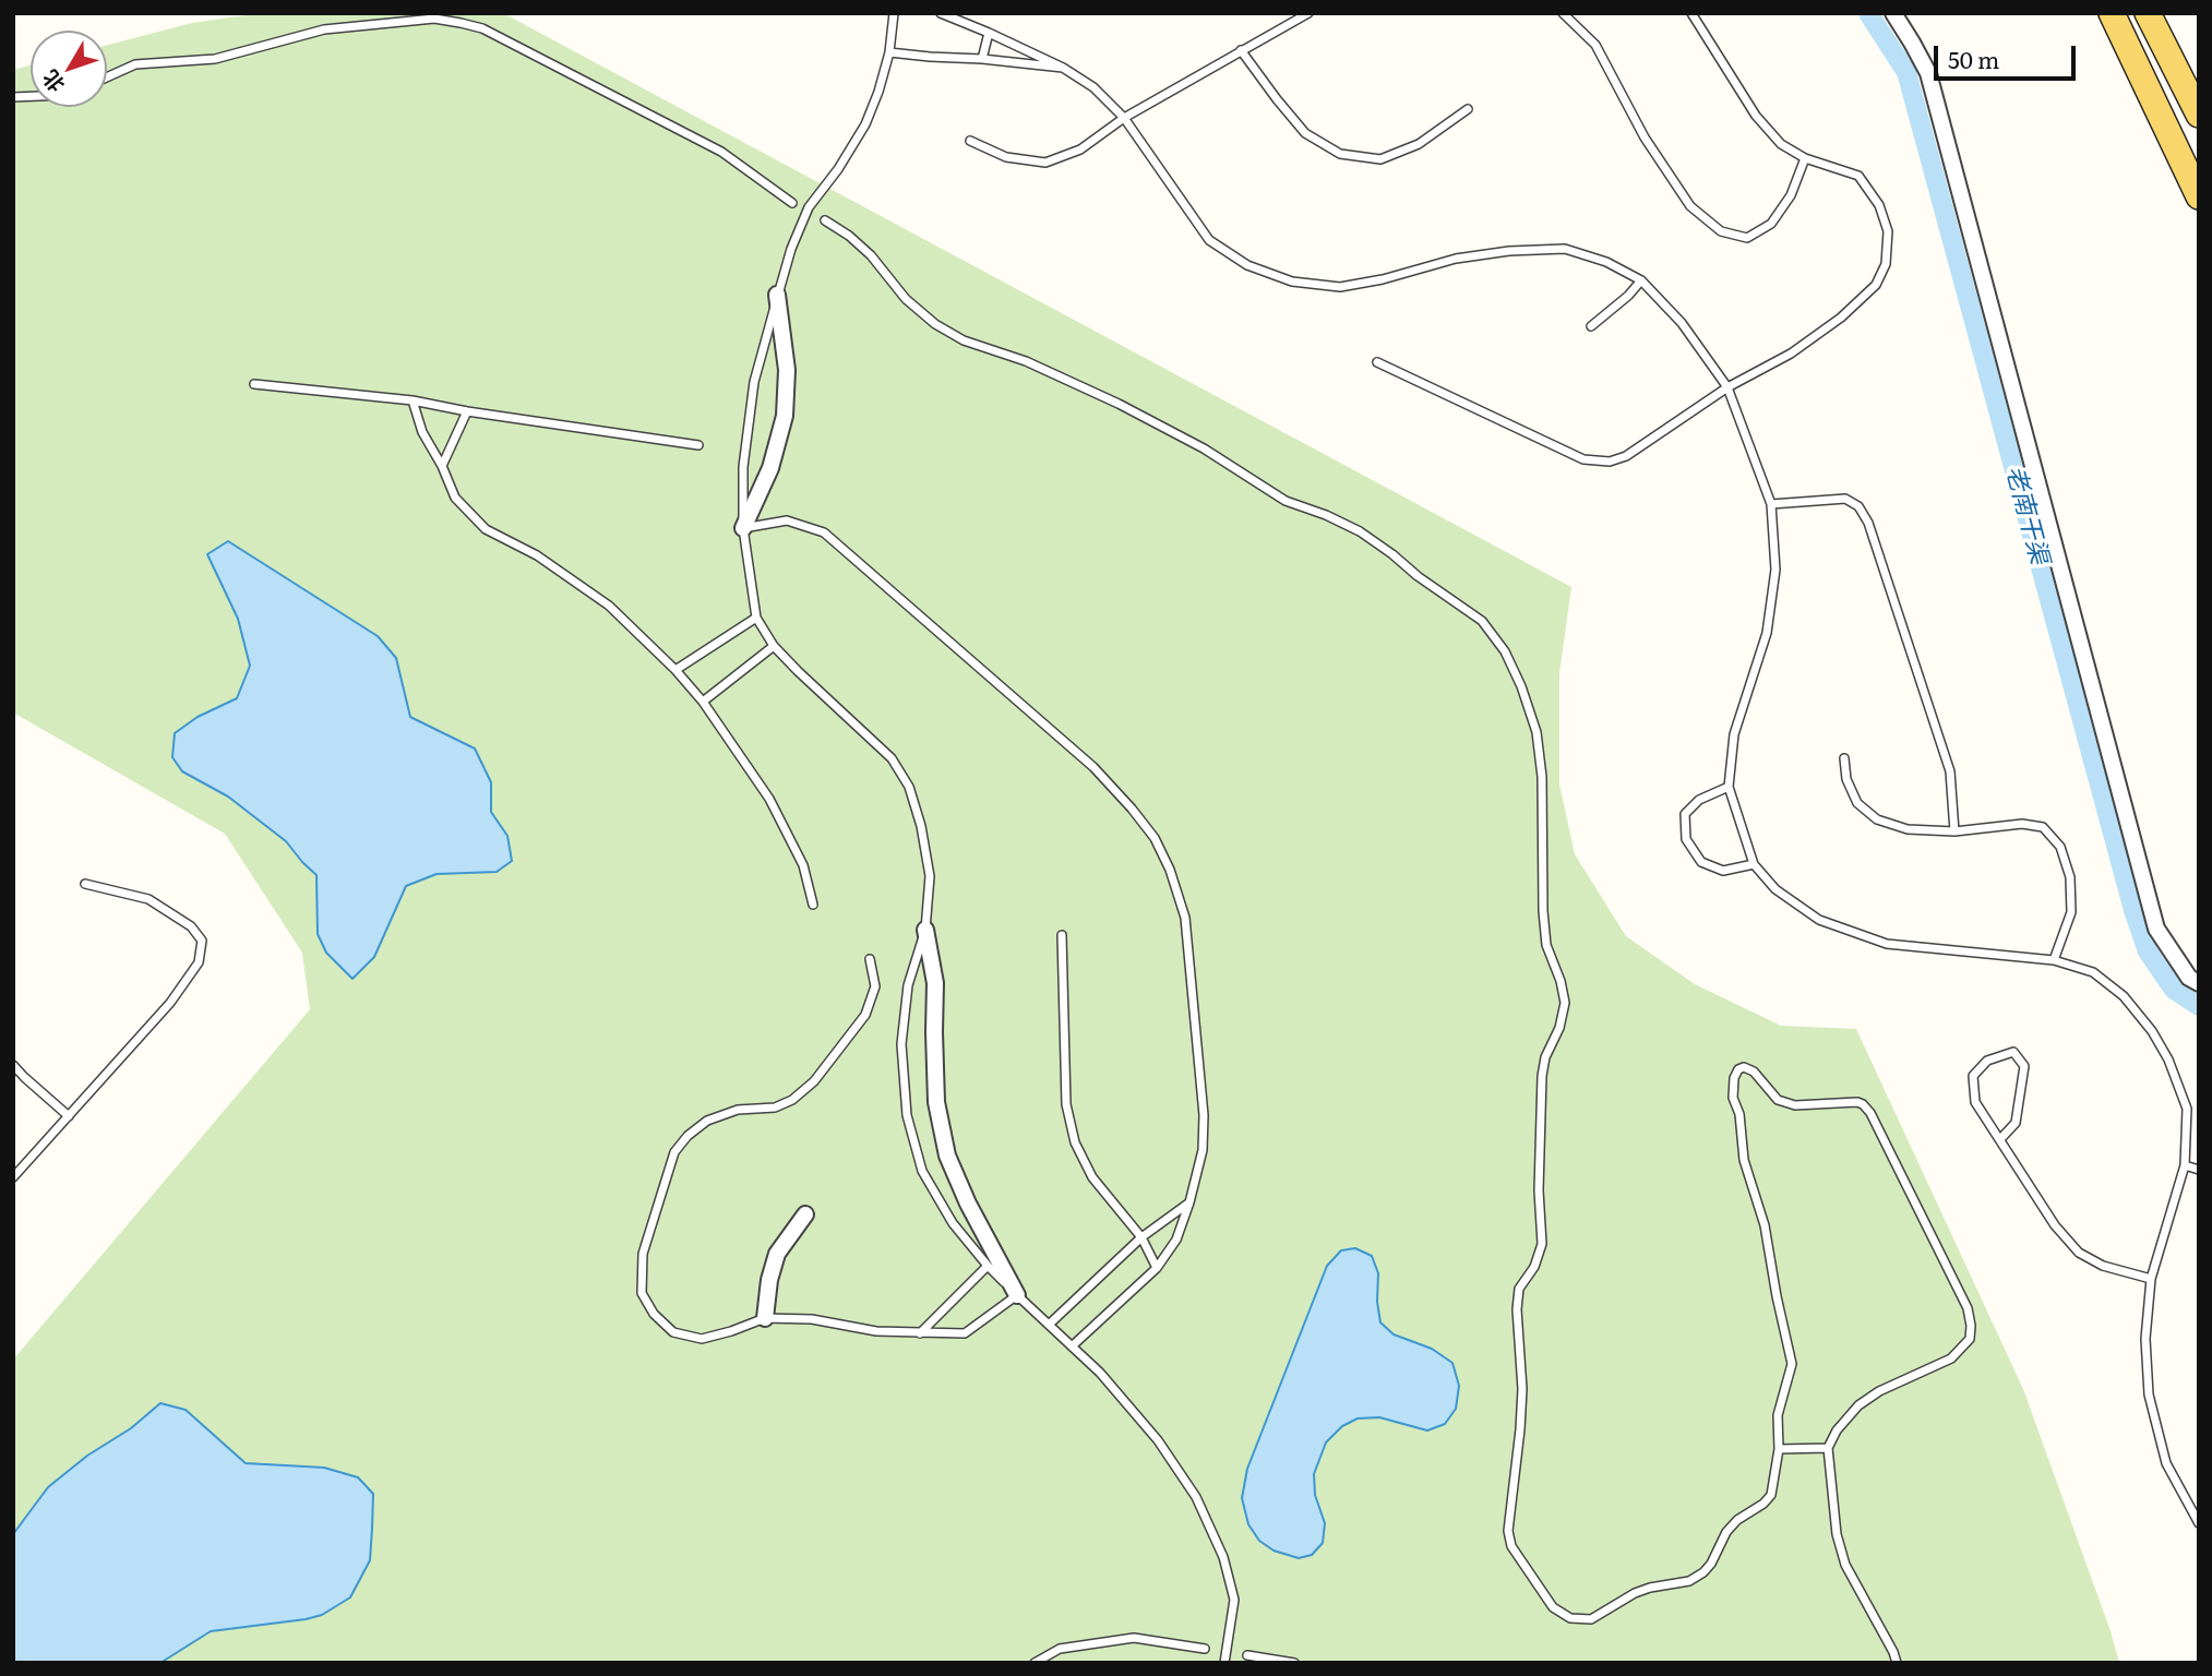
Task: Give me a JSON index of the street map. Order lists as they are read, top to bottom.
{
  "water": ["老南干渠"],
  "scale_bar": "50 m",
  "north": "bottom left"
}
